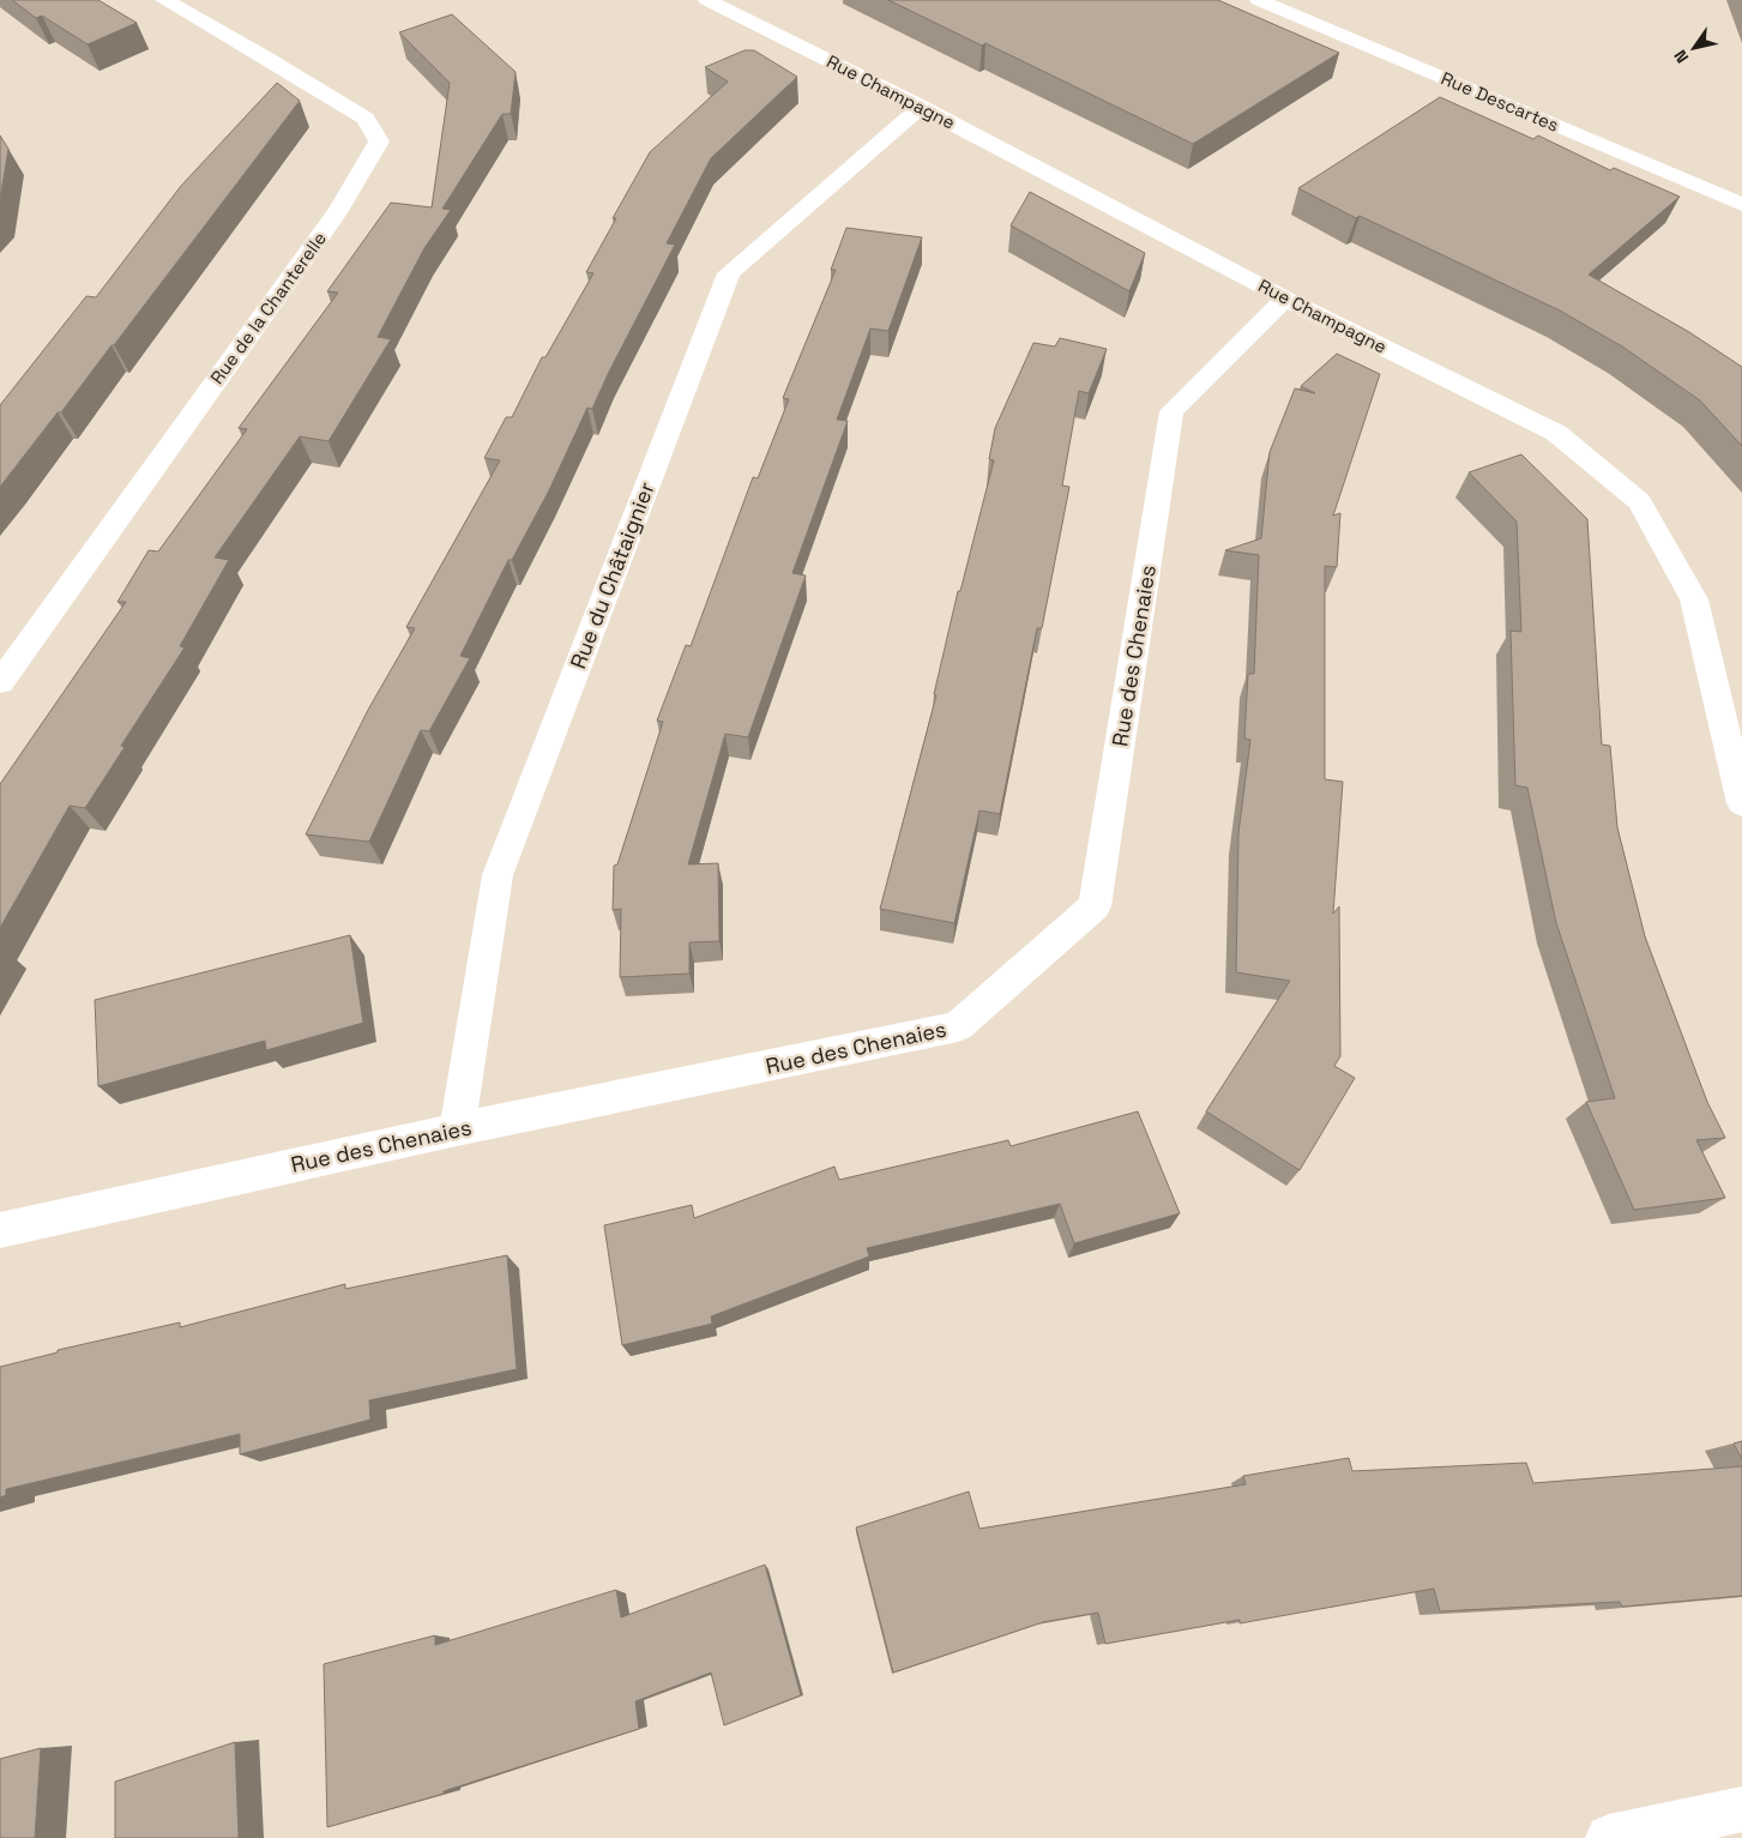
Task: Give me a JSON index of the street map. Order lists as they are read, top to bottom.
{
  "streets": {
    "street": [
      "Rue Champagne",
      "Rue Descartes",
      "Rue de la Chanterelle",
      "Rue du Châtaignier",
      "Rue des Chenaies"
    ]
  },
  "crossings": [
    ["Rue Champagne", "Rue du Châtaignier"],
    ["Rue Champagne", "Rue des Chenaies"],
    ["Rue du Châtaignier", "Rue des Chenaies"]
  ],
  "north": "bottom left"
}
